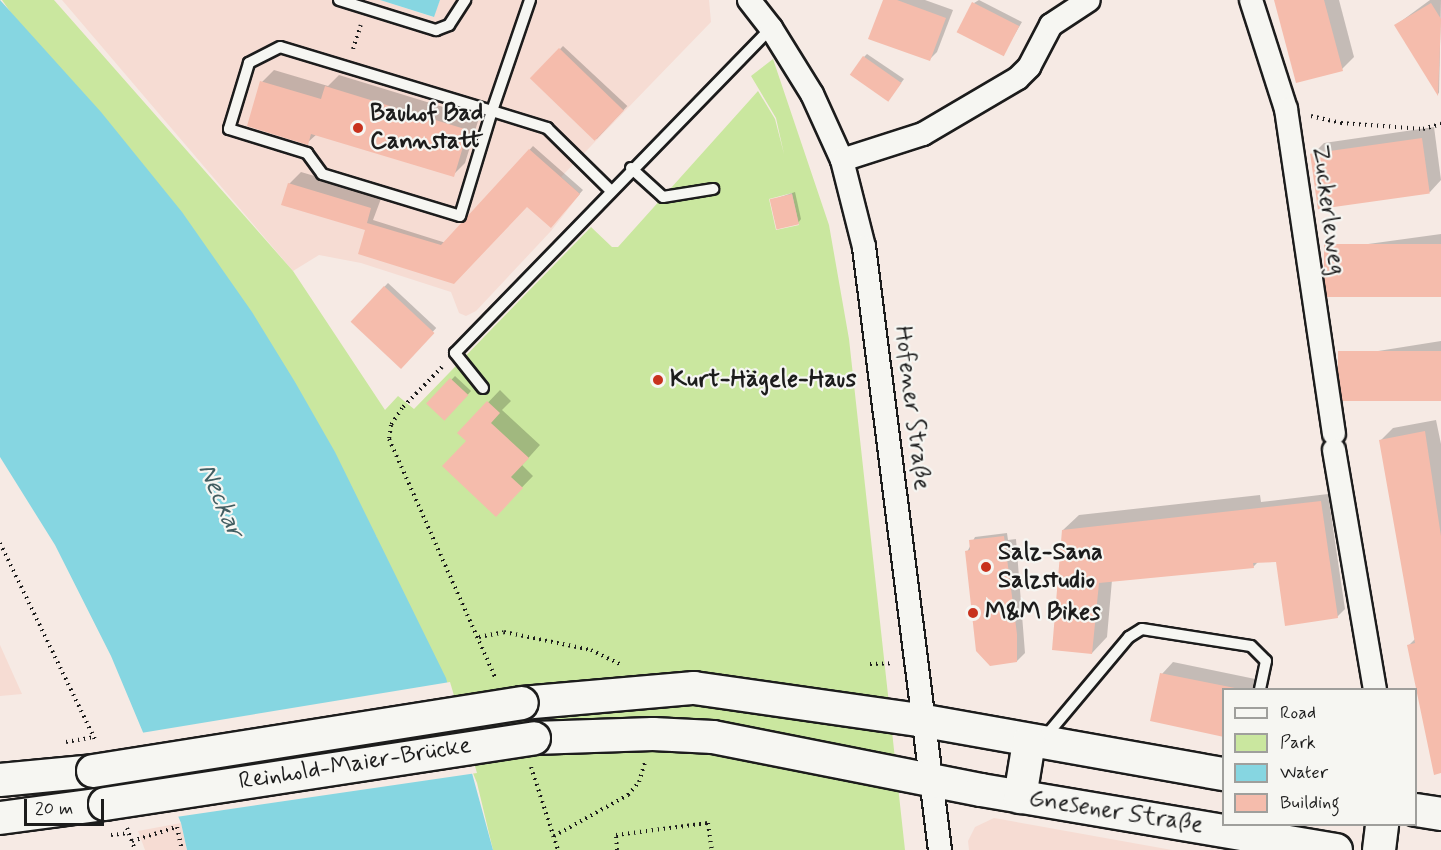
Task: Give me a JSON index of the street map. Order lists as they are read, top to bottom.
{
  "streets": {
    "main road": ["Reinhold-Maier-Brücke", "Gnesener Straße"],
    "street": ["Zuckerleweg", "Hofener Straße"]
  },
  "crossings": [
    ["Hofener Straße", "Reinhold-Maier-Brücke"],
    ["Hofener Straße", "Gnesener Straße"],
    ["Reinhold-Maier-Brücke", "Gnesener Straße"]
  ],
  "water": ["Neckar"],
  "places": [
    "Bauhof Bad Cannstatt",
    "Kurt-Hägele-Haus",
    "Salz-Sana Salzstudio",
    "M&M Bikes"
  ],
  "legend": [
    "Road",
    "Park",
    "Water",
    "Building"
  ],
  "scale_bar": "20 m"
}
